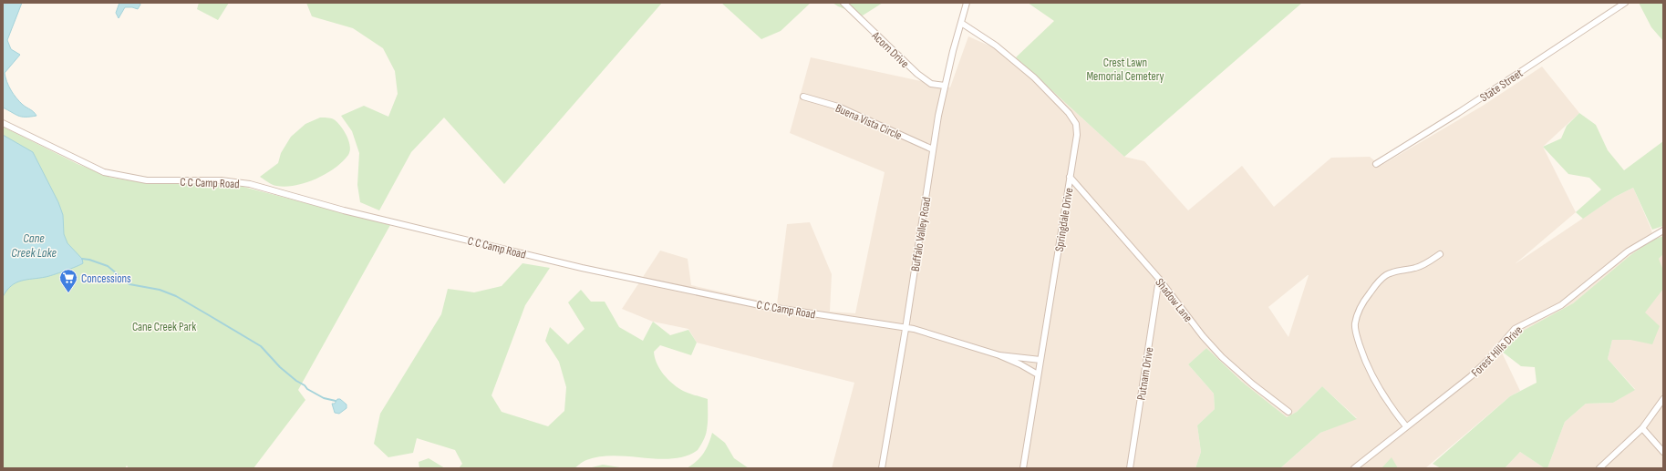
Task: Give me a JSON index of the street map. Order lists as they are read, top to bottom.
{
  "streets": {
    "street": [
      "Acorn Drive",
      "State Street",
      "Buena Vista Circle",
      "C C Camp Road",
      "Springdale Drive",
      "Buffalo Valley Road",
      "Shadow Lane",
      "Forest Hills Drive",
      "Putnam Drive"
    ]
  },
  "crossings": [
    ["Acorn Drive", "Buffalo Valley Road"],
    ["Buena Vista Circle", "Buffalo Valley Road"],
    ["C C Camp Road", "Buffalo Valley Road"],
    ["Springdale Drive", "Buffalo Valley Road"],
    ["Springdale Drive", "Shadow Lane"],
    ["Shadow Lane", "Putnam Drive"]
  ],
  "water": ["Cane Creek Lake"],
  "parks": ["Crest Lawn Memorial Cemetery", "Cane Creek Park"],
  "places": {
    "supermarket": ["Concessions"]
  }
}
